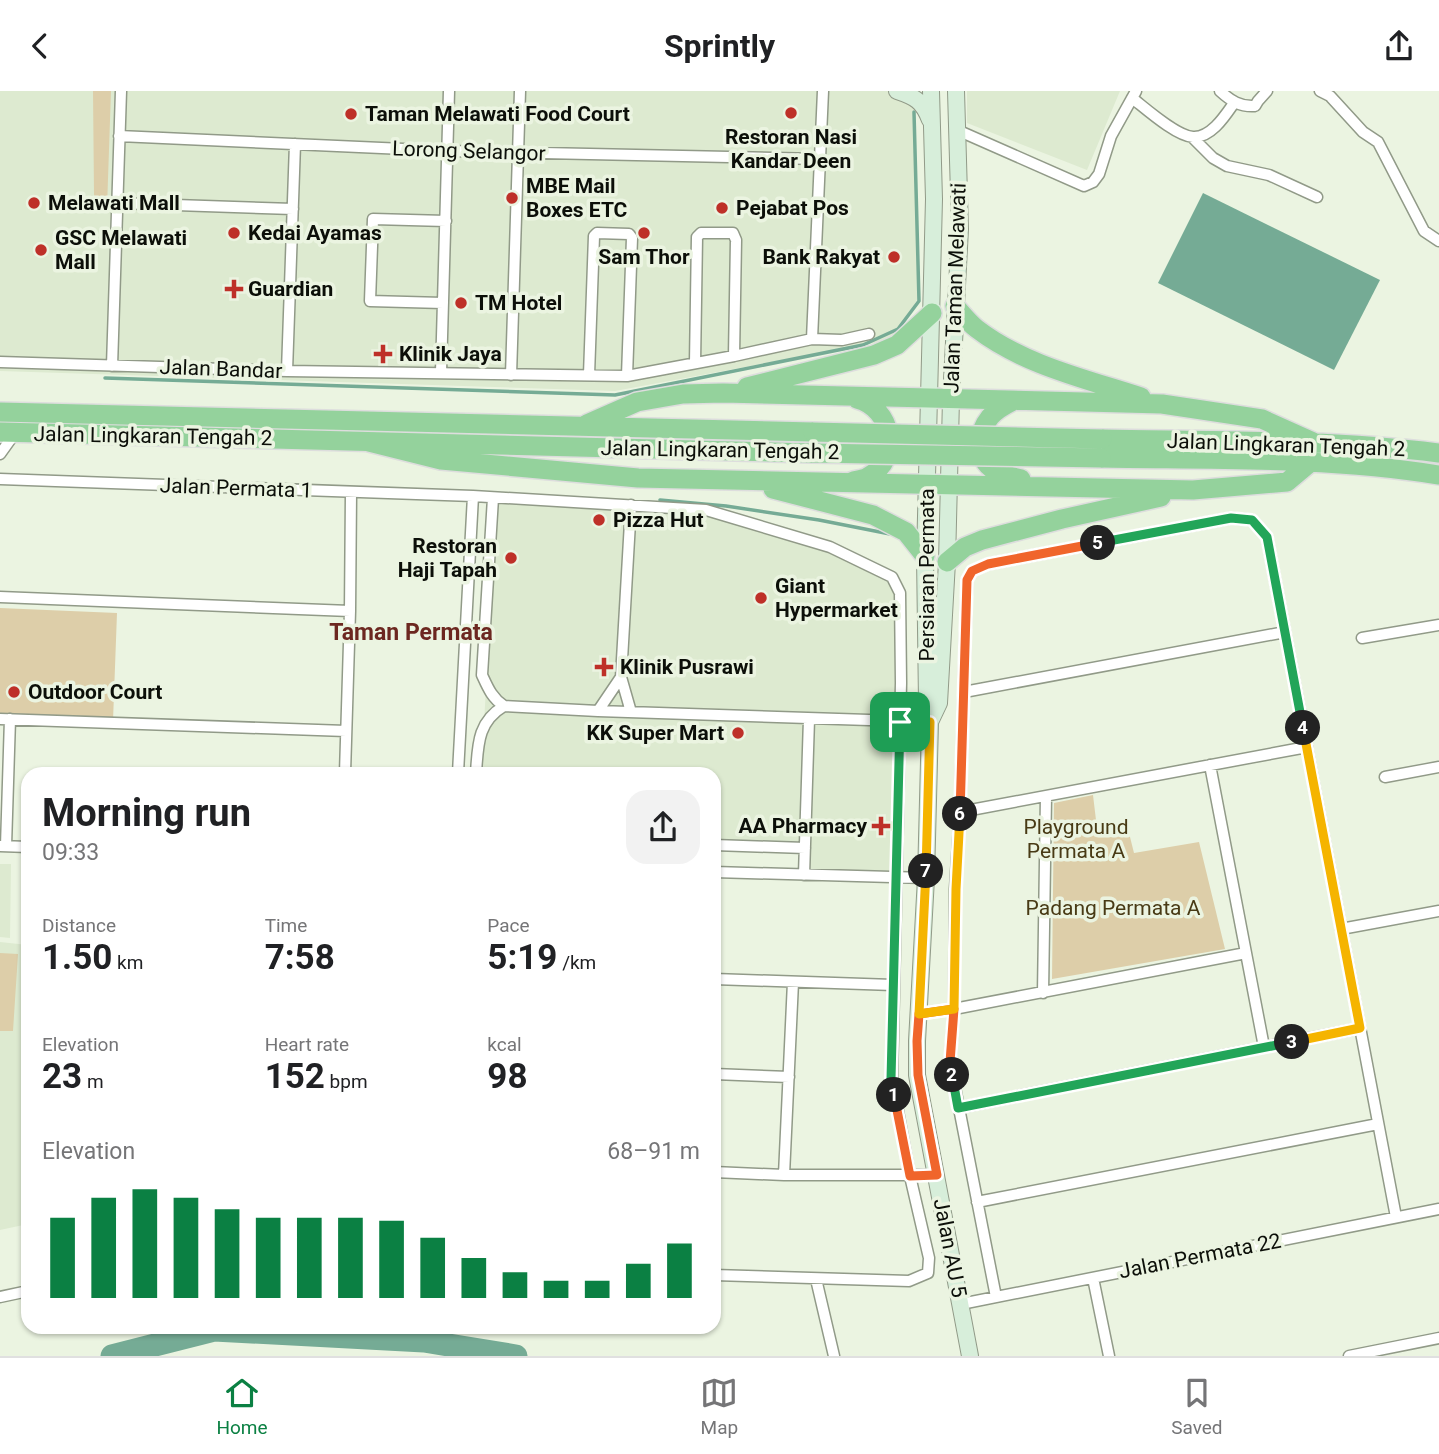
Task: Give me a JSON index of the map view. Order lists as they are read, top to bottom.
{
  "streets": {
    "highway": ["Jalan Lingkaran Tengah 2"],
    "main road": ["Jalan Taman Melawati", "Persiaran Permata", "Jalan AU 5"],
    "street": [
      "Lorong Selangor",
      "Jalan Bandar",
      "Jalan Permata 1",
      "Jalan Permata 22"
    ]
  },
  "crossings": [
    ["Jalan Taman Melawati", "Persiaran Permata"],
    ["Persiaran Permata", "Jalan AU 5"],
    ["Jalan AU 5", "Jalan Permata 22"]
  ],
  "districts": ["Taman Permata"],
  "parks": ["Playground Permata A", "Padang Permata A"],
  "places": {
    "other": [
      "Restoran Nasi Kandar Deen",
      "Taman Melawati Food Court",
      "MBE Mail Boxes ETC",
      "Melawati Mall",
      "Pejabat Pos",
      "Kedai Ayamas",
      "Sam Thor",
      "GSC Melawati Mall",
      "Bank Rakyat",
      "TM Hotel",
      "Pizza Hut",
      "Restoran Haji Tapah",
      "Giant Hypermarket",
      "Outdoor Court",
      "KK Super Mart"
    ],
    "health": [
      "Guardian",
      "Klinik Jaya",
      "Klinik Pusrawi",
      "AA Pharmacy"
    ]
  },
  "page": {
    "header": "Sprintly",
    "pins": [
      "5",
      "4",
      "6",
      "7",
      "3",
      "2",
      "1"
    ],
    "heading": ["Morning run", "09:33"],
    "stats": [
      ["Distance", "1.50 km"],
      ["Time", "7:58"],
      ["Pace", "5:19 /km"],
      ["Elevation", "23 m"],
      ["Heart rate", "152 bpm"],
      ["kcal", "98"]
    ],
    "chart": ["Elevation", "68–91 m"],
    "tabs": ["Home", "Map", "Saved"]
  }
}
